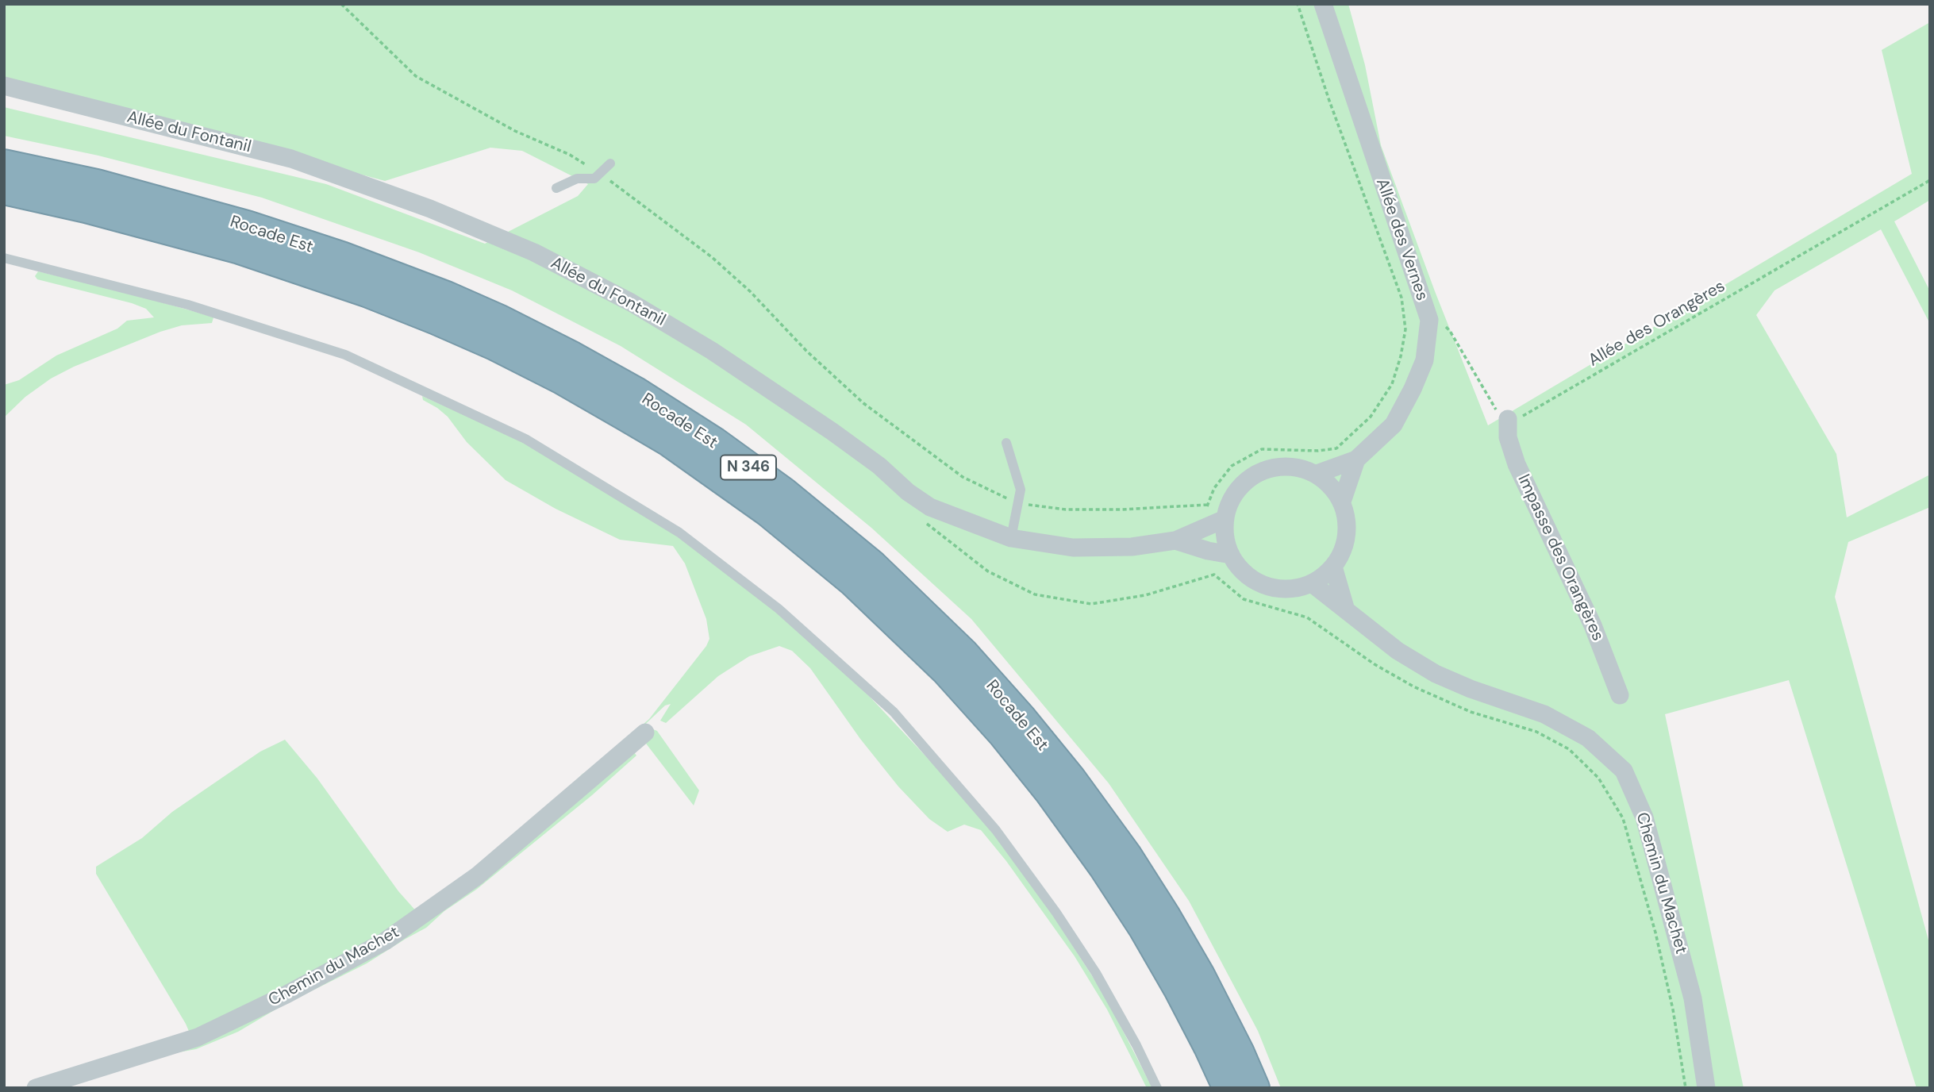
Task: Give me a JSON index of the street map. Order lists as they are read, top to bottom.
{
  "streets": {
    "highway": ["Rocade Est", "N 346"],
    "street": [
      "Allée du Fontanil",
      "Allée des Vernes",
      "Impasse des Orangères",
      "Chemin du Machet"
    ],
    "path": ["Allée des Orangères"]
  },
  "crossings": [
    ["Allée du Fontanil", "Allée des Vernes"],
    ["Allée du Fontanil", "Chemin du Machet"],
    ["Allée des Vernes", "Chemin du Machet"],
    ["Allée des Orangères", "Impasse des Orangères"]
  ]
}
